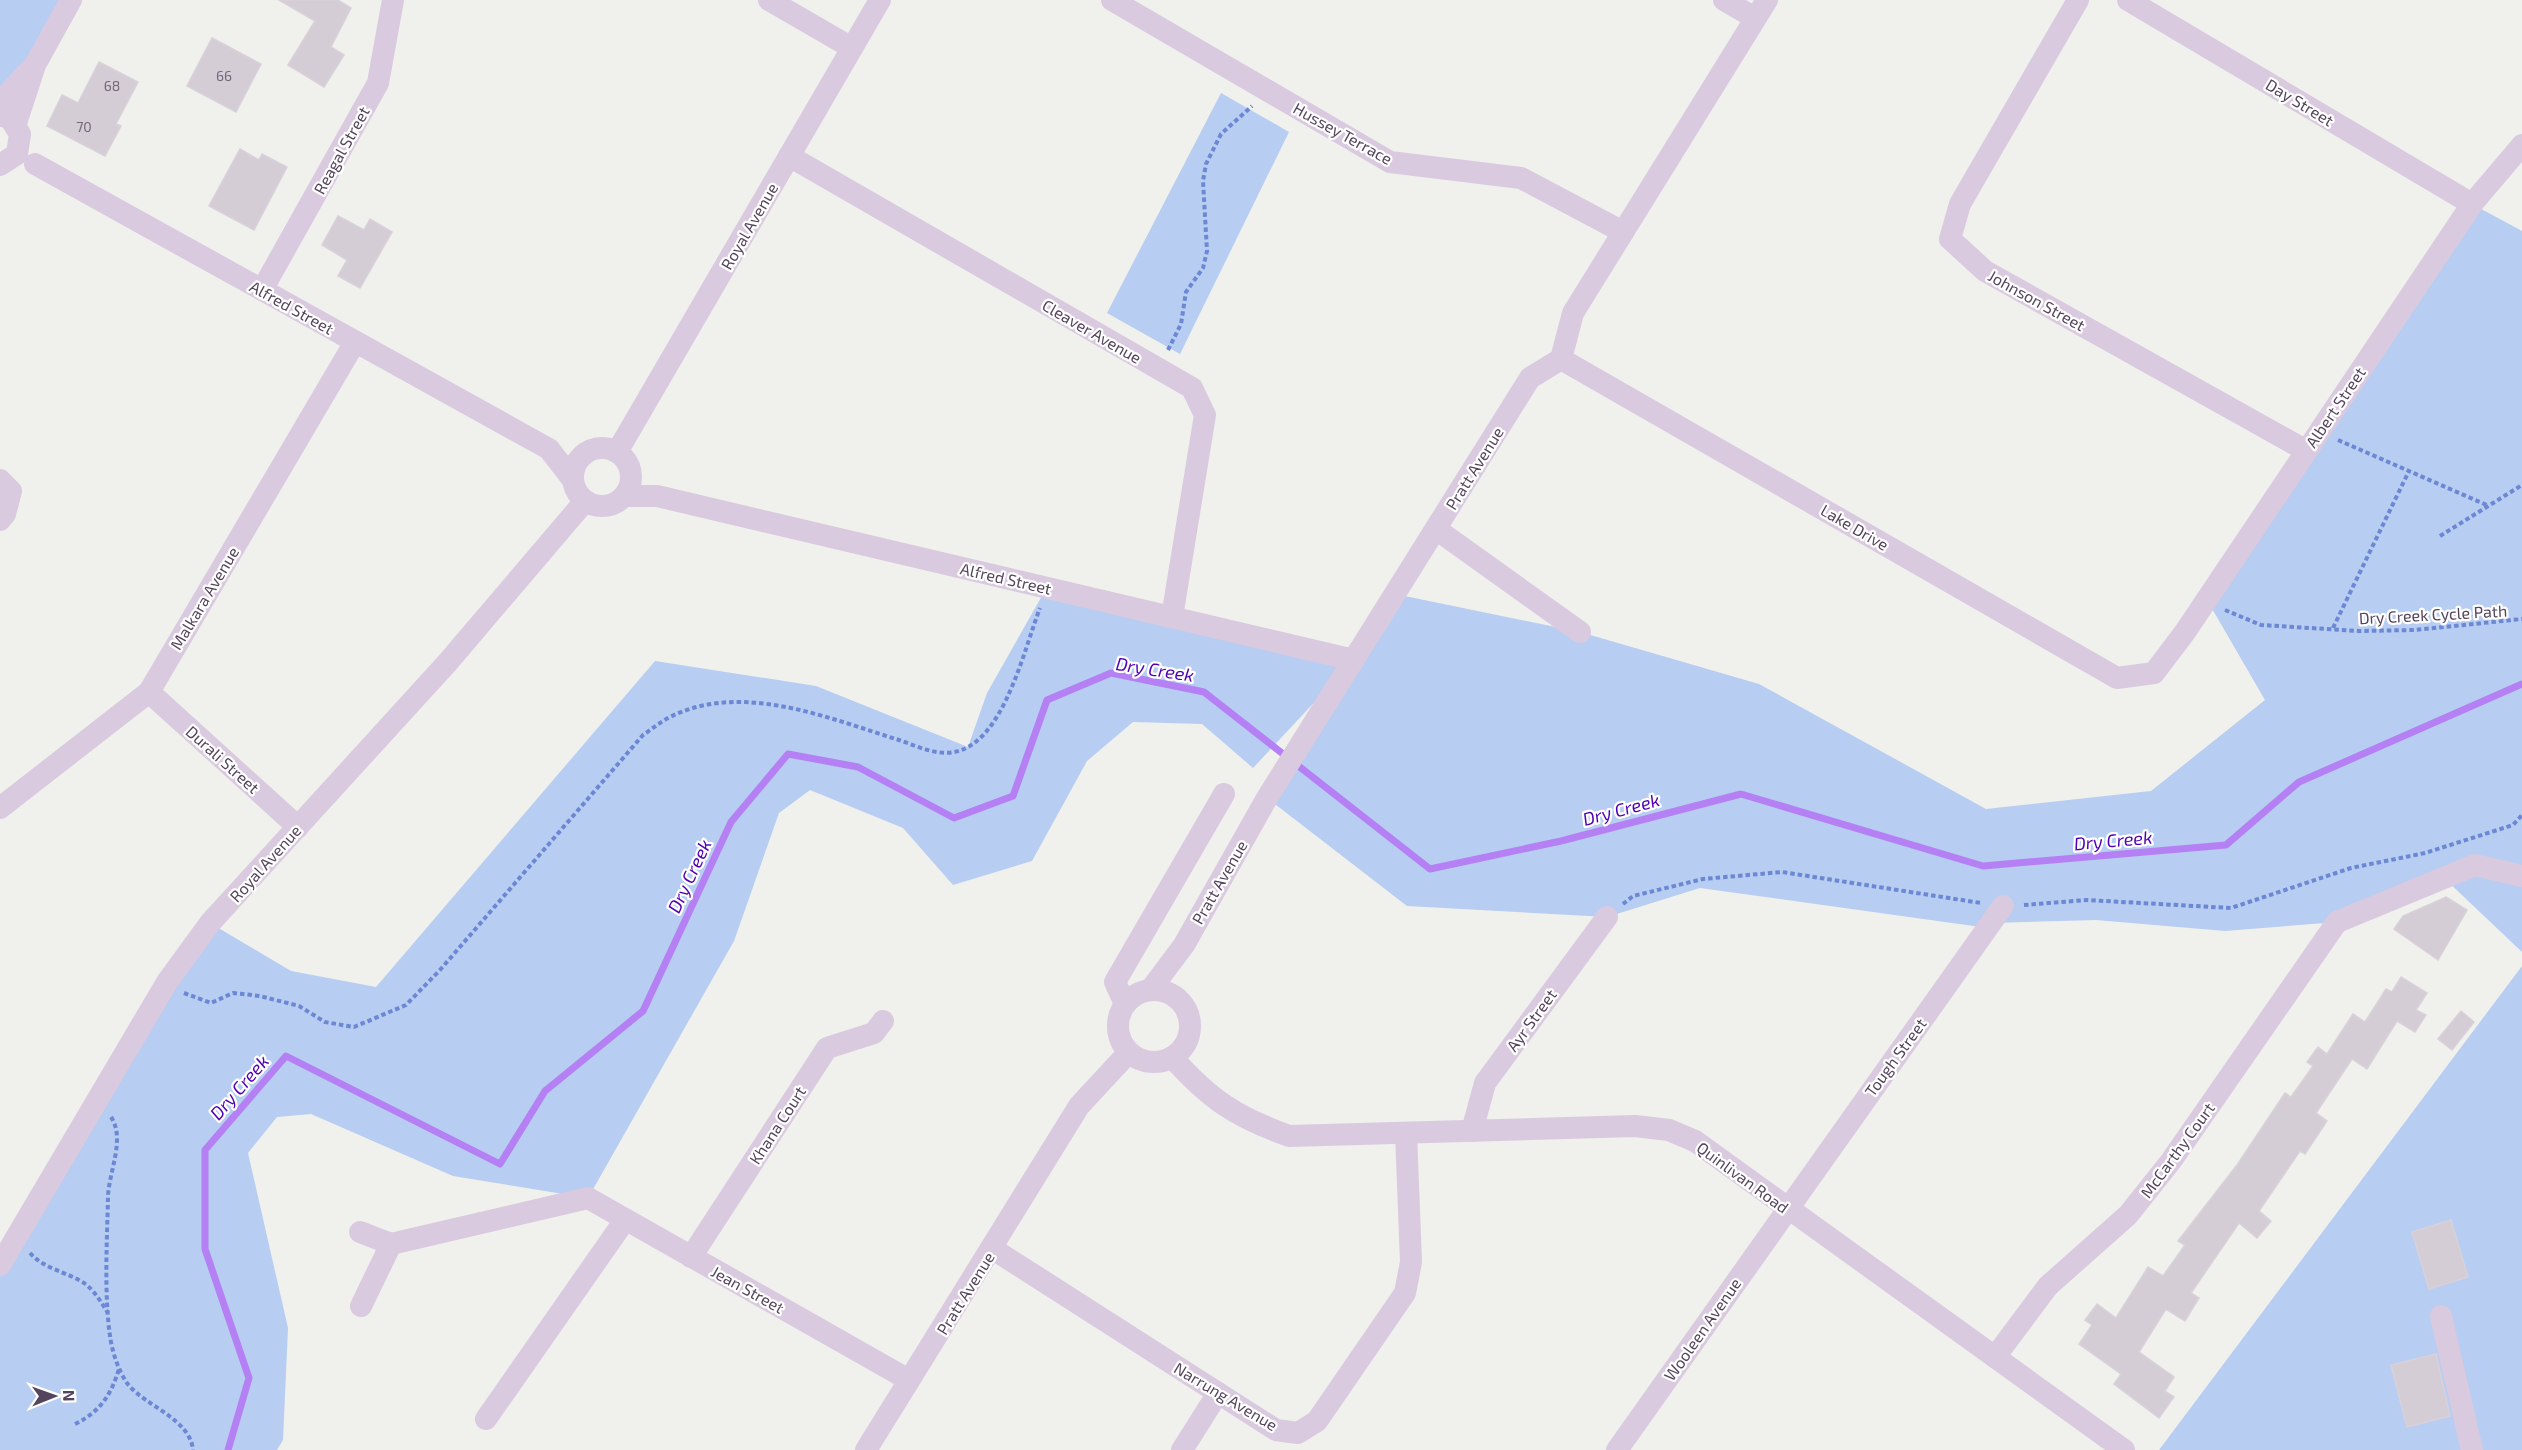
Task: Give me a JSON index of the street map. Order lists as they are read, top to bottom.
{
  "streets": {
    "street": [
      "Day Street",
      "Hussey Terrace",
      "Reagal Street",
      "Royal Avenue",
      "Johnson Street",
      "Alfred Street",
      "Cleaver Avenue",
      "Albert Street",
      "Pratt Avenue",
      "Lake Drive",
      "Malkara Avenue",
      "Durali Street",
      "Ayr Street",
      "Tough Street",
      "Khana Court",
      "McCarthy Court",
      "Quinlivan Road",
      "Jean Street",
      "Wooleen Avenue",
      "Narrung Avenue"
    ],
    "path": ["Dry Creek Cycle Path"]
  },
  "crossings": [
    ["Day Street", "Albert Street"],
    ["Reagal Street", "Alfred Street"],
    ["Royal Avenue", "Alfred Street"],
    ["Royal Avenue", "Cleaver Avenue"],
    ["Royal Avenue", "Durali Street"],
    ["Johnson Street", "Albert Street"],
    ["Alfred Street", "Cleaver Avenue"],
    ["Alfred Street", "Pratt Avenue"],
    ["Alfred Street", "Malkara Avenue"],
    ["Albert Street", "Lake Drive"],
    ["Albert Street", "Dry Creek Cycle Path"],
    ["Pratt Avenue", "Lake Drive"],
    ["Pratt Avenue", "Quinlivan Road"],
    ["Pratt Avenue", "Jean Street"],
    ["Pratt Avenue", "Narrung Avenue"],
    ["Malkara Avenue", "Durali Street"],
    ["Ayr Street", "Quinlivan Road"],
    ["Tough Street", "Quinlivan Road"],
    ["Tough Street", "Wooleen Avenue"],
    ["Khana Court", "Jean Street"],
    ["McCarthy Court", "Quinlivan Road"],
    ["Quinlivan Road", "Wooleen Avenue"],
    ["Quinlivan Road", "Narrung Avenue"]
  ],
  "water": ["Dry Creek"],
  "house_numbers": ["66", "68", "70"],
  "north": "right"
}
